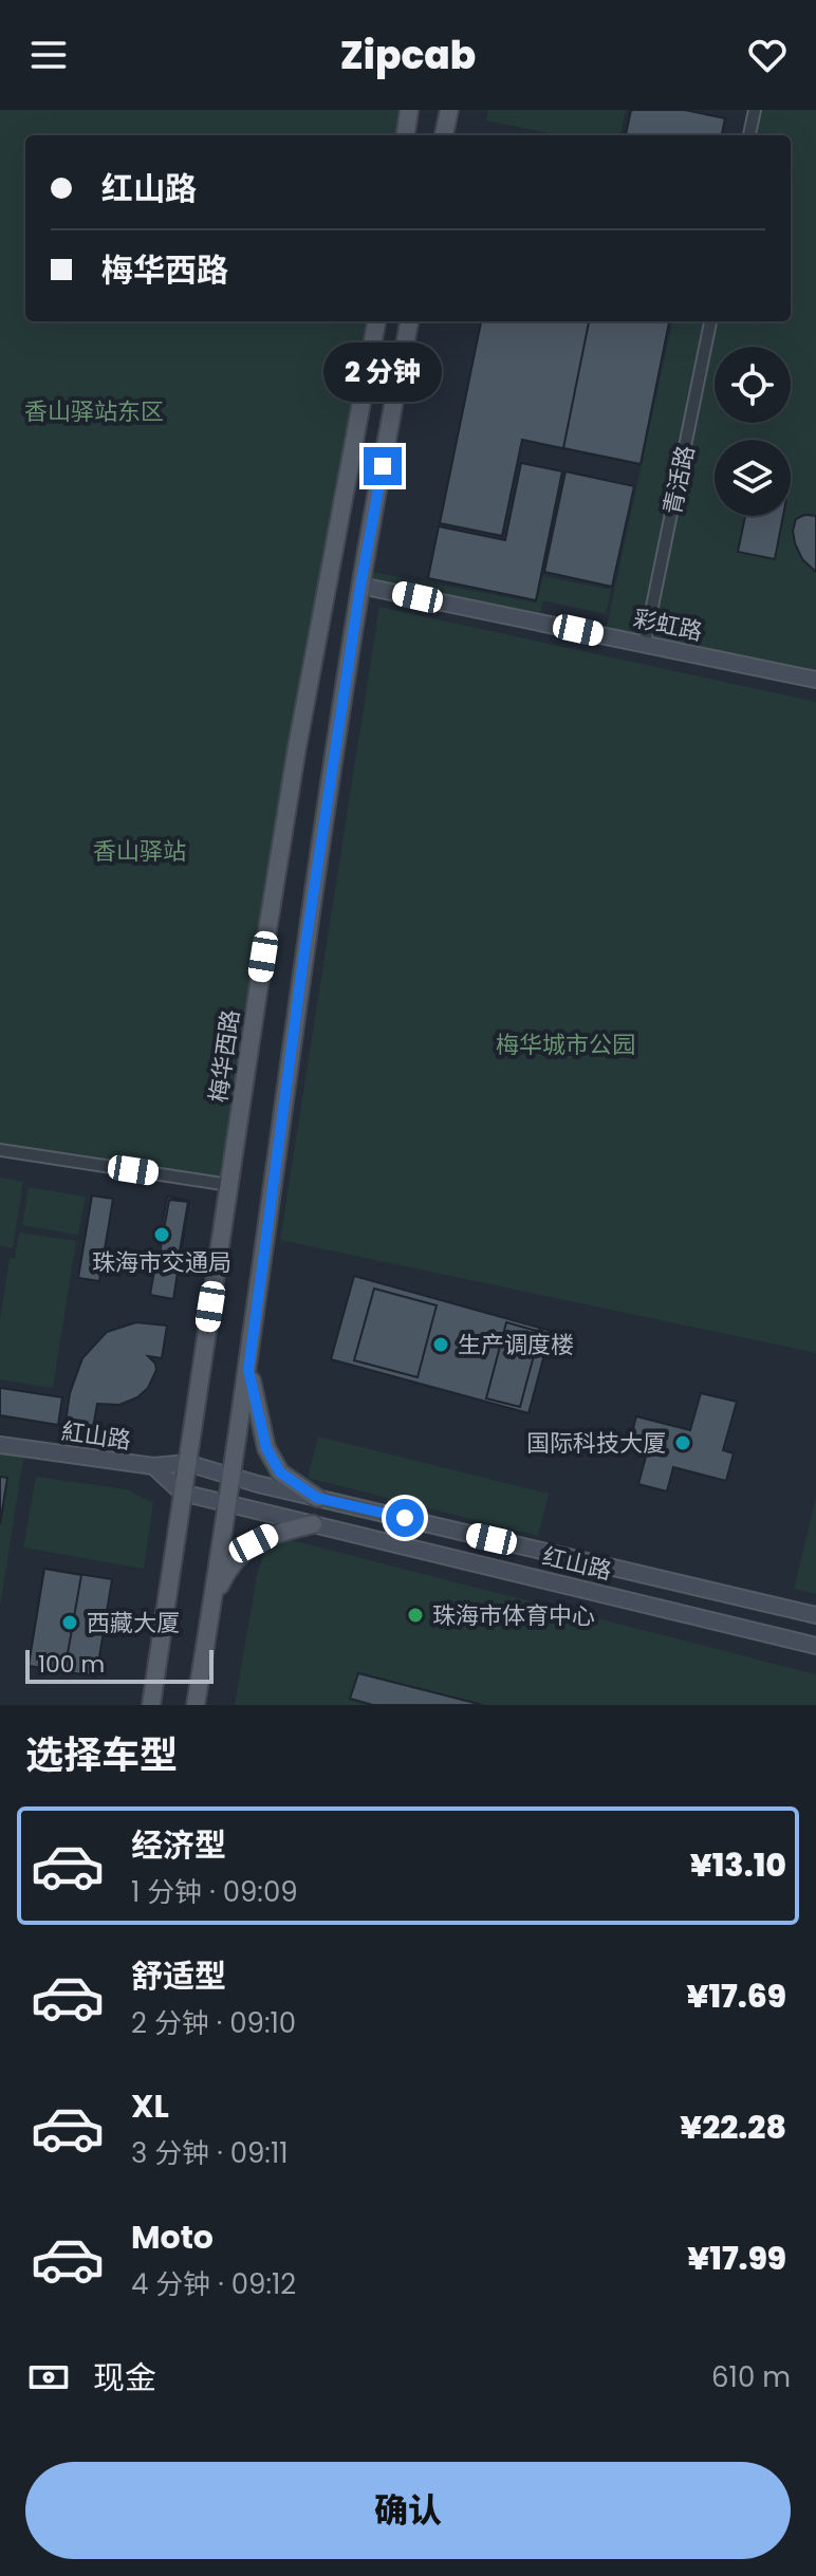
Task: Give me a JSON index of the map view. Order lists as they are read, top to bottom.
{
  "streets": {
    "main road": [
      "彩虹路",
      "梅华西路",
      "紅山路",
      "红山路"
    ],
    "street": ["青活路"]
  },
  "crossings": [
    ["青活路", "彩虹路"],
    ["梅华西路", "紅山路"],
    ["梅华西路", "红山路"],
    ["紅山路", "红山路"]
  ],
  "parks": ["香山驿站东区", "香山驿站", "梅华城市公园"],
  "places": [
    "珠海市交通局",
    "生产调度楼",
    "国际科技大厦",
    "珠海市体育中心",
    "西藏大厦"
  ],
  "scale_bar": "100 m",
  "page": {
    "header": "Zipcab",
    "banner": ["红山路", "梅华西路"],
    "bubble": "2 分钟",
    "scale": "100 m",
    "heading": "选择车型",
    "list": [
      {
        "name": "经济型",
        "note": "1 分钟 · 09:09",
        "value": "¥13.10"
      },
      {
        "name": "舒适型",
        "note": "2 分钟 · 09:10",
        "value": "¥17.69"
      },
      {
        "name": "XL",
        "note": "3 分钟 · 09:11",
        "value": "¥22.28"
      },
      {
        "name": "Moto",
        "note": "4 分钟 · 09:12",
        "value": "¥17.99"
      }
    ],
    "pay": ["现金", "610 m"],
    "buttons": "确认"
  }
}
